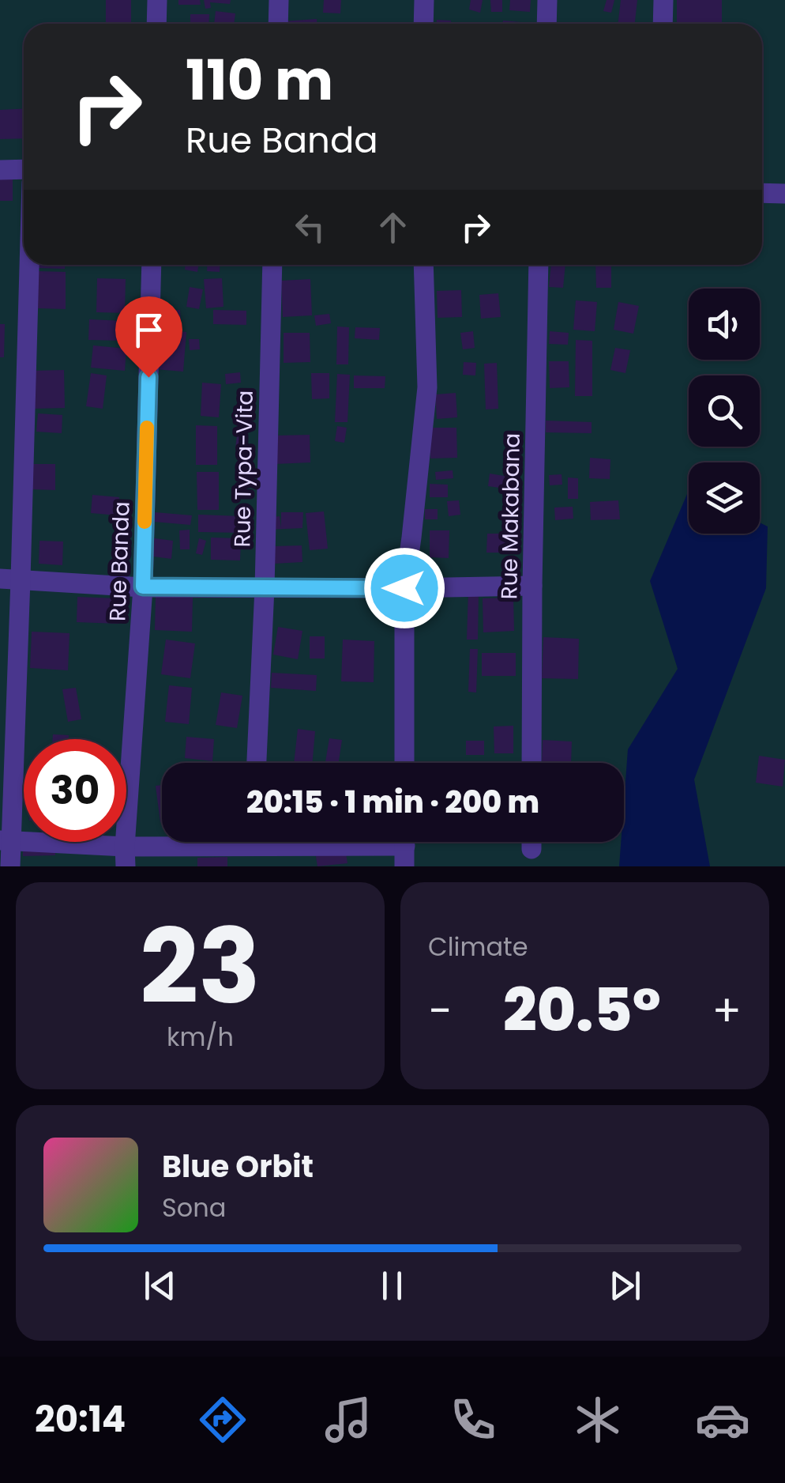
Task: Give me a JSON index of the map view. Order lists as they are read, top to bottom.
{
  "streets": {
    "street": ["Rue Typa-Vita", "Rue Makabana", "Rue Banda"]
  },
  "page": {
    "turn": ["110 m", "Rue Banda"],
    "limit": "30",
    "trip": "20:15 · 1 min · 200 m",
    "tile": [
      ["23", "km/h"],
      "Climate"
    ],
    "heat": ["−", "20.5°", "+"],
    "song": ["Blue Orbit", "Sona"],
    "tabs": "20:14"
  }
}
